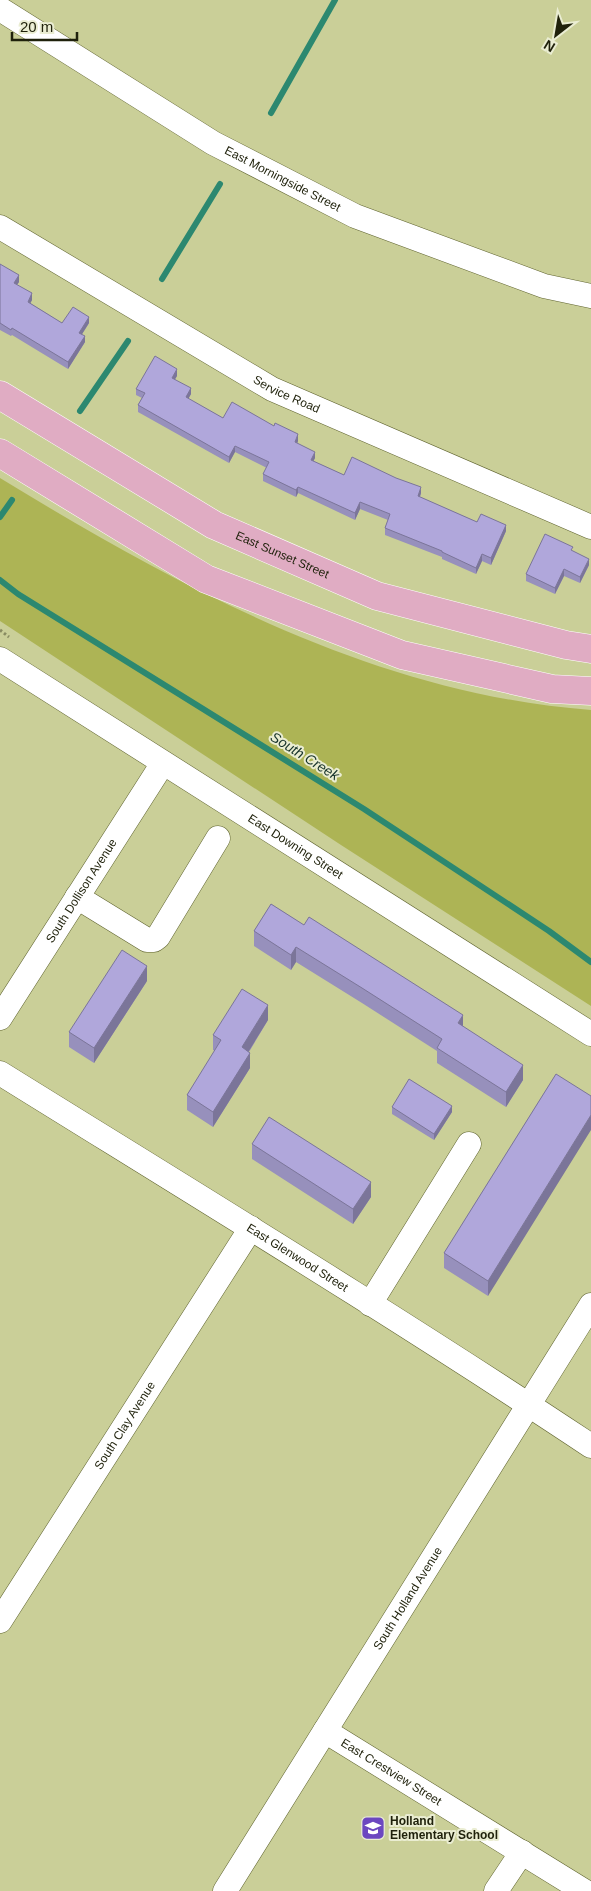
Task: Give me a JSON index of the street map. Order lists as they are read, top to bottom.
{
  "streets": {
    "main road": ["East Sunset Street"],
    "street": [
      "East Morningside Street",
      "Service Road",
      "East Downing Street",
      "South Dollison Avenue",
      "East Glenwood Street",
      "South Clay Avenue",
      "South Holland Avenue",
      "East Crestview Street"
    ]
  },
  "crossings": [
    ["East Downing Street", "South Dollison Avenue"],
    ["East Glenwood Street", "South Clay Avenue"],
    ["East Glenwood Street", "South Holland Avenue"],
    ["South Holland Avenue", "East Crestview Street"]
  ],
  "water": ["South Creek"],
  "places": {
    "school or university": ["Holland Elementary School"]
  },
  "scale_bar": "20 m",
  "north": "bottom left"
}
